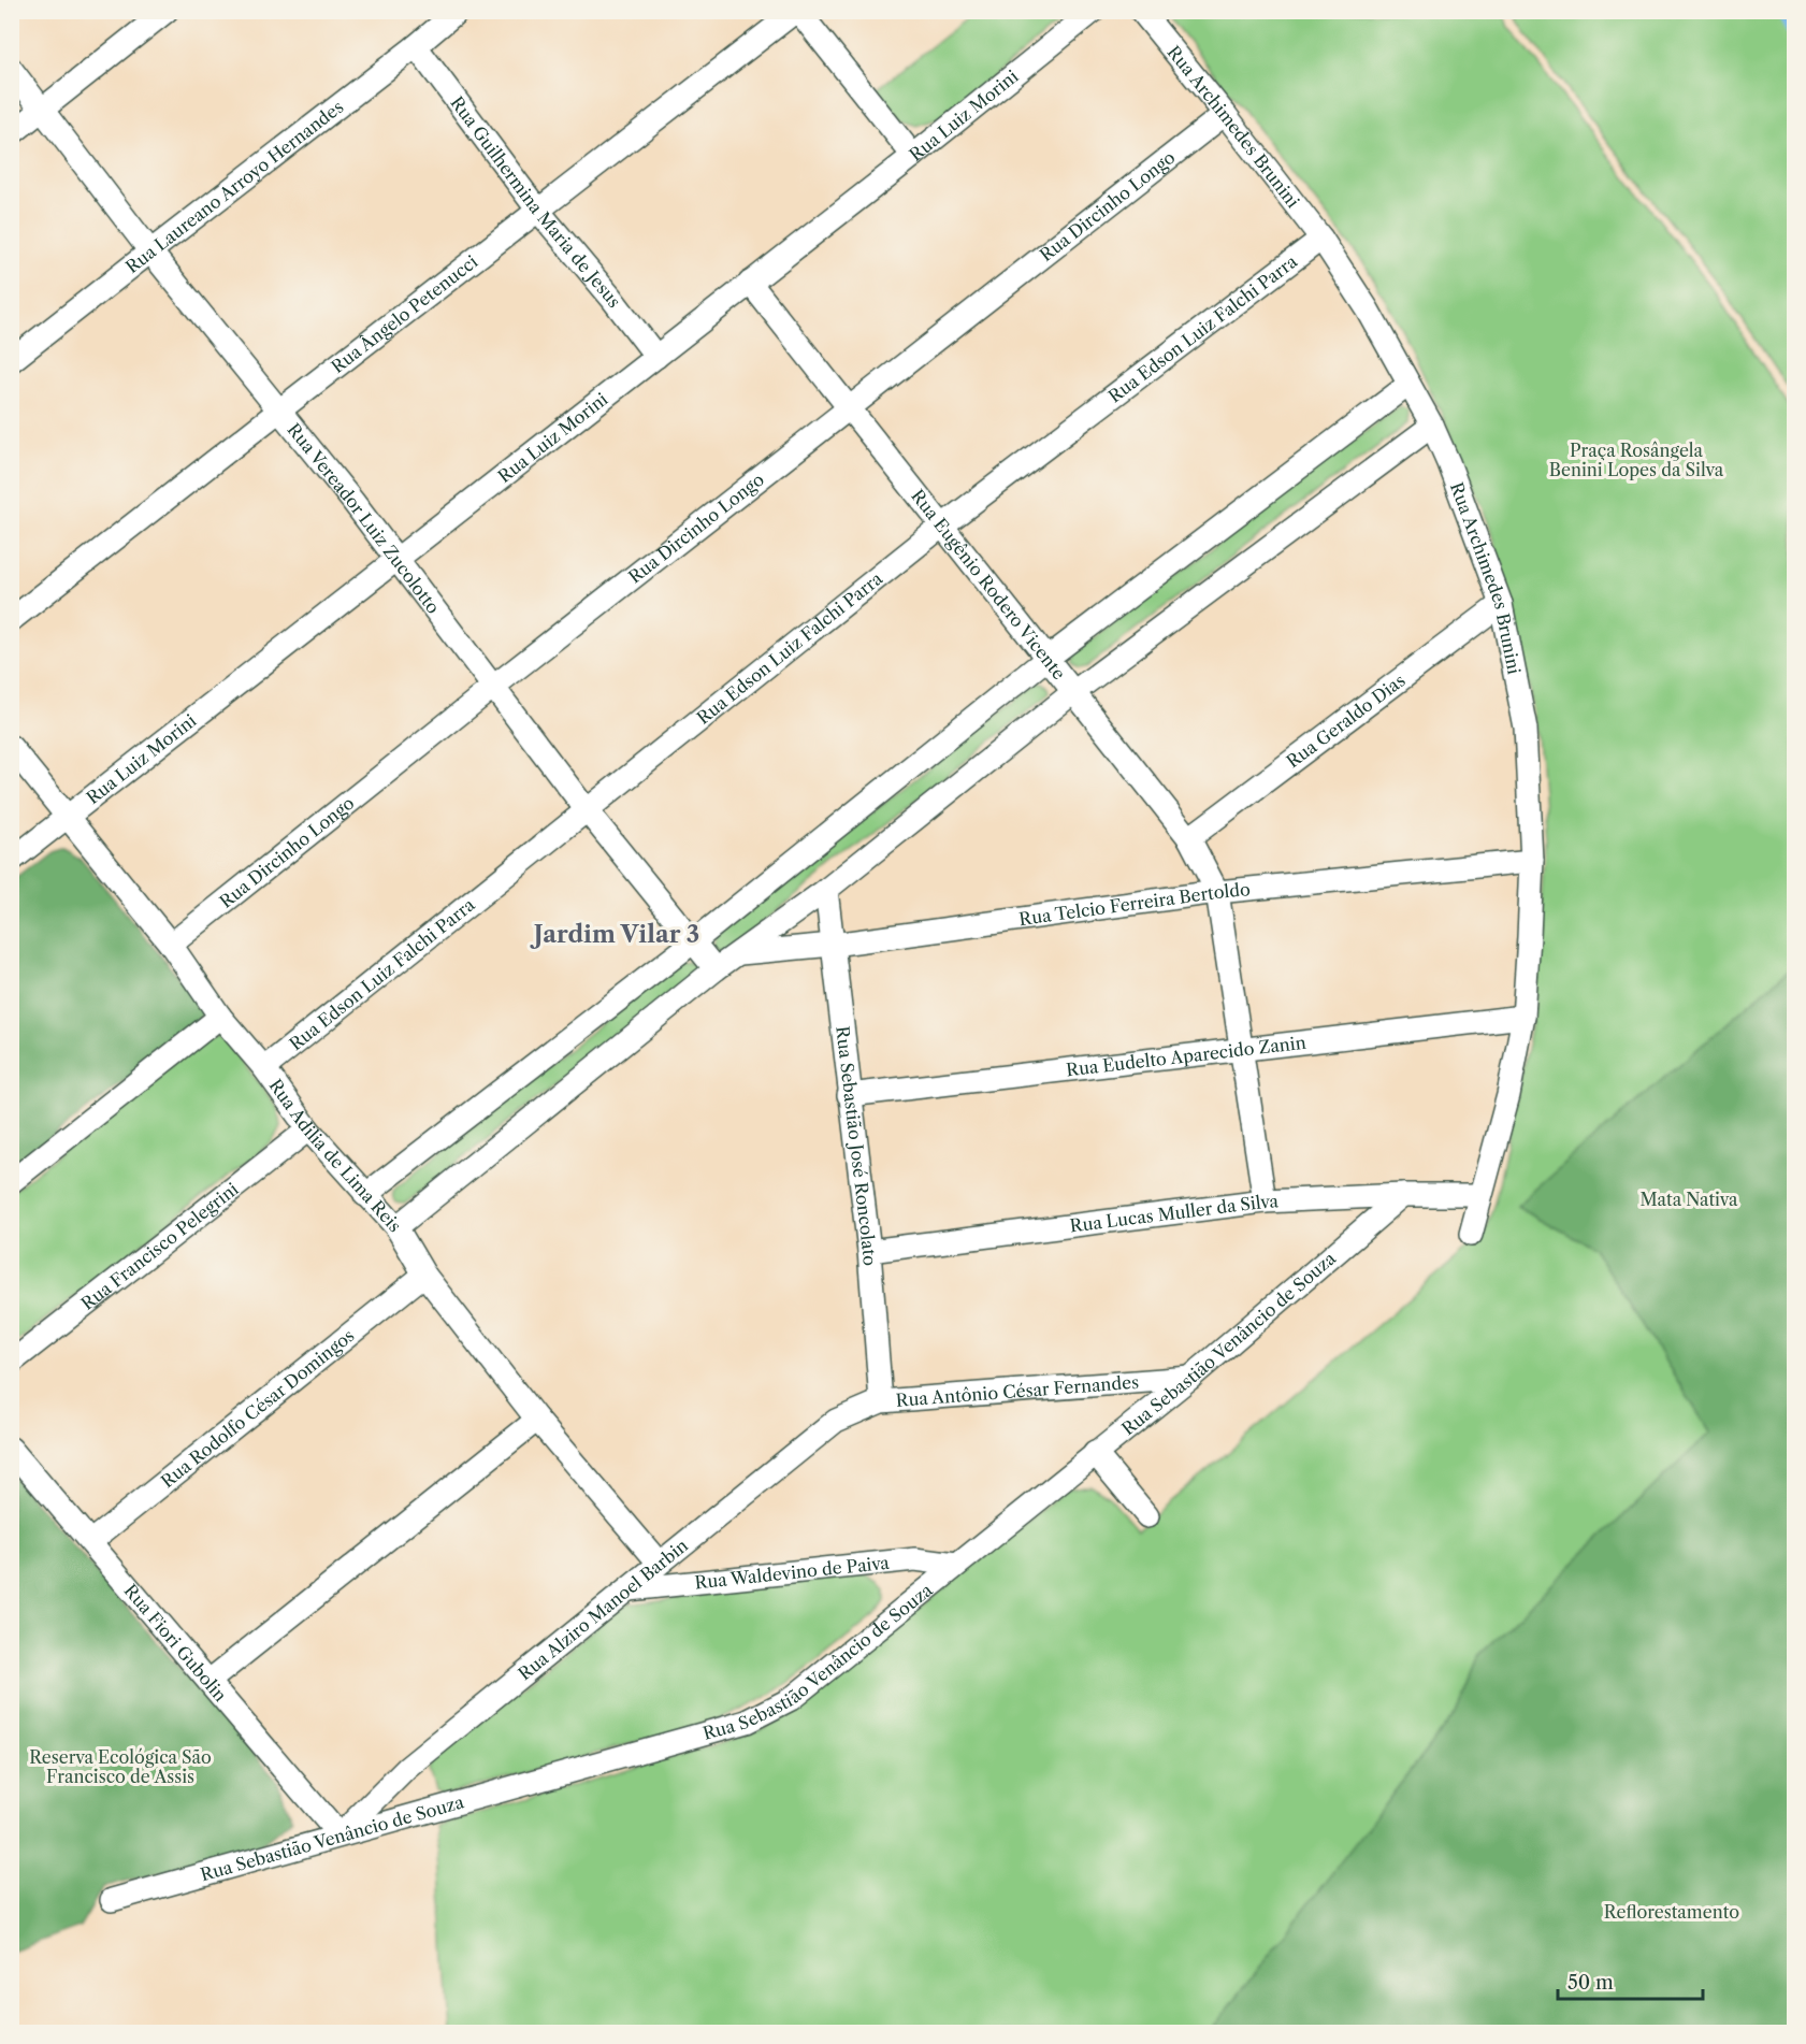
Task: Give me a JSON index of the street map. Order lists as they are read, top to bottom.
{
  "streets": {
    "street": [
      "Rua Luiz Morini",
      "Rua Archimedes Brunini",
      "Rua Laureano Arroyo Hernandes",
      "Rua Guilhermina Maria de Jesus",
      "Rua Dircinho Longo",
      "Rua Ângelo Petenucci",
      "Rua Edson Luiz Falchi Parra",
      "Rua Vereador Luiz Zucolotto",
      "Rua Eugênio Rodero Vicente",
      "Rua Geraldo Dias",
      "Rua Telcio Ferreira Bertoldo",
      "Rua Eudelto Aparecido Zanin",
      "Rua Sebastião José Roncolato",
      "Rua Adilia de Lima Reis",
      "Rua Lucas Muller da Silva",
      "Rua Francisco Pelegrini",
      "Rua Sebastião Venâncio de Souza",
      "Rua Antônio César Fernandes",
      "Rua Rodolfo César Domingos",
      "Rua Waldevino de Paiva",
      "Rua Alziro Manoel Barbin",
      "Rua Fiori Gubolin"
    ]
  },
  "crossings": [
    ["Rua Luiz Morini", "Rua Guilhermina Maria de Jesus"],
    ["Rua Luiz Morini", "Rua Vereador Luiz Zucolotto"],
    ["Rua Luiz Morini", "Rua Eugênio Rodero Vicente"],
    ["Rua Luiz Morini", "Rua Adilia de Lima Reis"],
    ["Rua Archimedes Brunini", "Rua Dircinho Longo"],
    ["Rua Archimedes Brunini", "Rua Edson Luiz Falchi Parra"],
    ["Rua Archimedes Brunini", "Rua Geraldo Dias"],
    ["Rua Archimedes Brunini", "Rua Telcio Ferreira Bertoldo"],
    ["Rua Archimedes Brunini", "Rua Eudelto Aparecido Zanin"],
    ["Rua Archimedes Brunini", "Rua Lucas Muller da Silva"],
    ["Rua Laureano Arroyo Hernandes", "Rua Guilhermina Maria de Jesus"],
    ["Rua Laureano Arroyo Hernandes", "Rua Vereador Luiz Zucolotto"],
    ["Rua Guilhermina Maria de Jesus", "Rua Ângelo Petenucci"],
    ["Rua Dircinho Longo", "Rua Vereador Luiz Zucolotto"],
    ["Rua Dircinho Longo", "Rua Eugênio Rodero Vicente"],
    ["Rua Dircinho Longo", "Rua Adilia de Lima Reis"],
    ["Rua Ângelo Petenucci", "Rua Vereador Luiz Zucolotto"],
    ["Rua Edson Luiz Falchi Parra", "Rua Vereador Luiz Zucolotto"],
    ["Rua Edson Luiz Falchi Parra", "Rua Eugênio Rodero Vicente"],
    ["Rua Edson Luiz Falchi Parra", "Rua Adilia de Lima Reis"],
    ["Rua Eugênio Rodero Vicente", "Rua Geraldo Dias"],
    ["Rua Eugênio Rodero Vicente", "Rua Telcio Ferreira Bertoldo"],
    ["Rua Eugênio Rodero Vicente", "Rua Eudelto Aparecido Zanin"],
    ["Rua Eugênio Rodero Vicente", "Rua Lucas Muller da Silva"],
    ["Rua Telcio Ferreira Bertoldo", "Rua Sebastião José Roncolato"],
    ["Rua Eudelto Aparecido Zanin", "Rua Sebastião José Roncolato"],
    ["Rua Sebastião José Roncolato", "Rua Lucas Muller da Silva"],
    ["Rua Sebastião José Roncolato", "Rua Antônio César Fernandes"],
    ["Rua Sebastião José Roncolato", "Rua Alziro Manoel Barbin"],
    ["Rua Adilia de Lima Reis", "Rua Francisco Pelegrini"],
    ["Rua Adilia de Lima Reis", "Rua Rodolfo César Domingos"],
    ["Rua Adilia de Lima Reis", "Rua Alziro Manoel Barbin"],
    ["Rua Lucas Muller da Silva", "Rua Sebastião Venâncio de Souza"],
    ["Rua Sebastião Venâncio de Souza", "Rua Antônio César Fernandes"],
    ["Rua Sebastião Venâncio de Souza", "Rua Waldevino de Paiva"],
    ["Rua Sebastião Venâncio de Souza", "Rua Alziro Manoel Barbin"],
    ["Rua Sebastião Venâncio de Souza", "Rua Fiori Gubolin"],
    ["Rua Antônio César Fernandes", "Rua Alziro Manoel Barbin"],
    ["Rua Rodolfo César Domingos", "Rua Fiori Gubolin"],
    ["Rua Waldevino de Paiva", "Rua Alziro Manoel Barbin"],
    ["Rua Alziro Manoel Barbin", "Rua Fiori Gubolin"]
  ],
  "districts": ["Jardim Vilar 3"],
  "parks": [
    "Praça Rosângela Benini Lopes da Silva",
    "Mata Nativa",
    "Reserva Ecológica São Francisco de Assis",
    "Reflorestamento"
  ],
  "scale_bar": "50 m"
}
